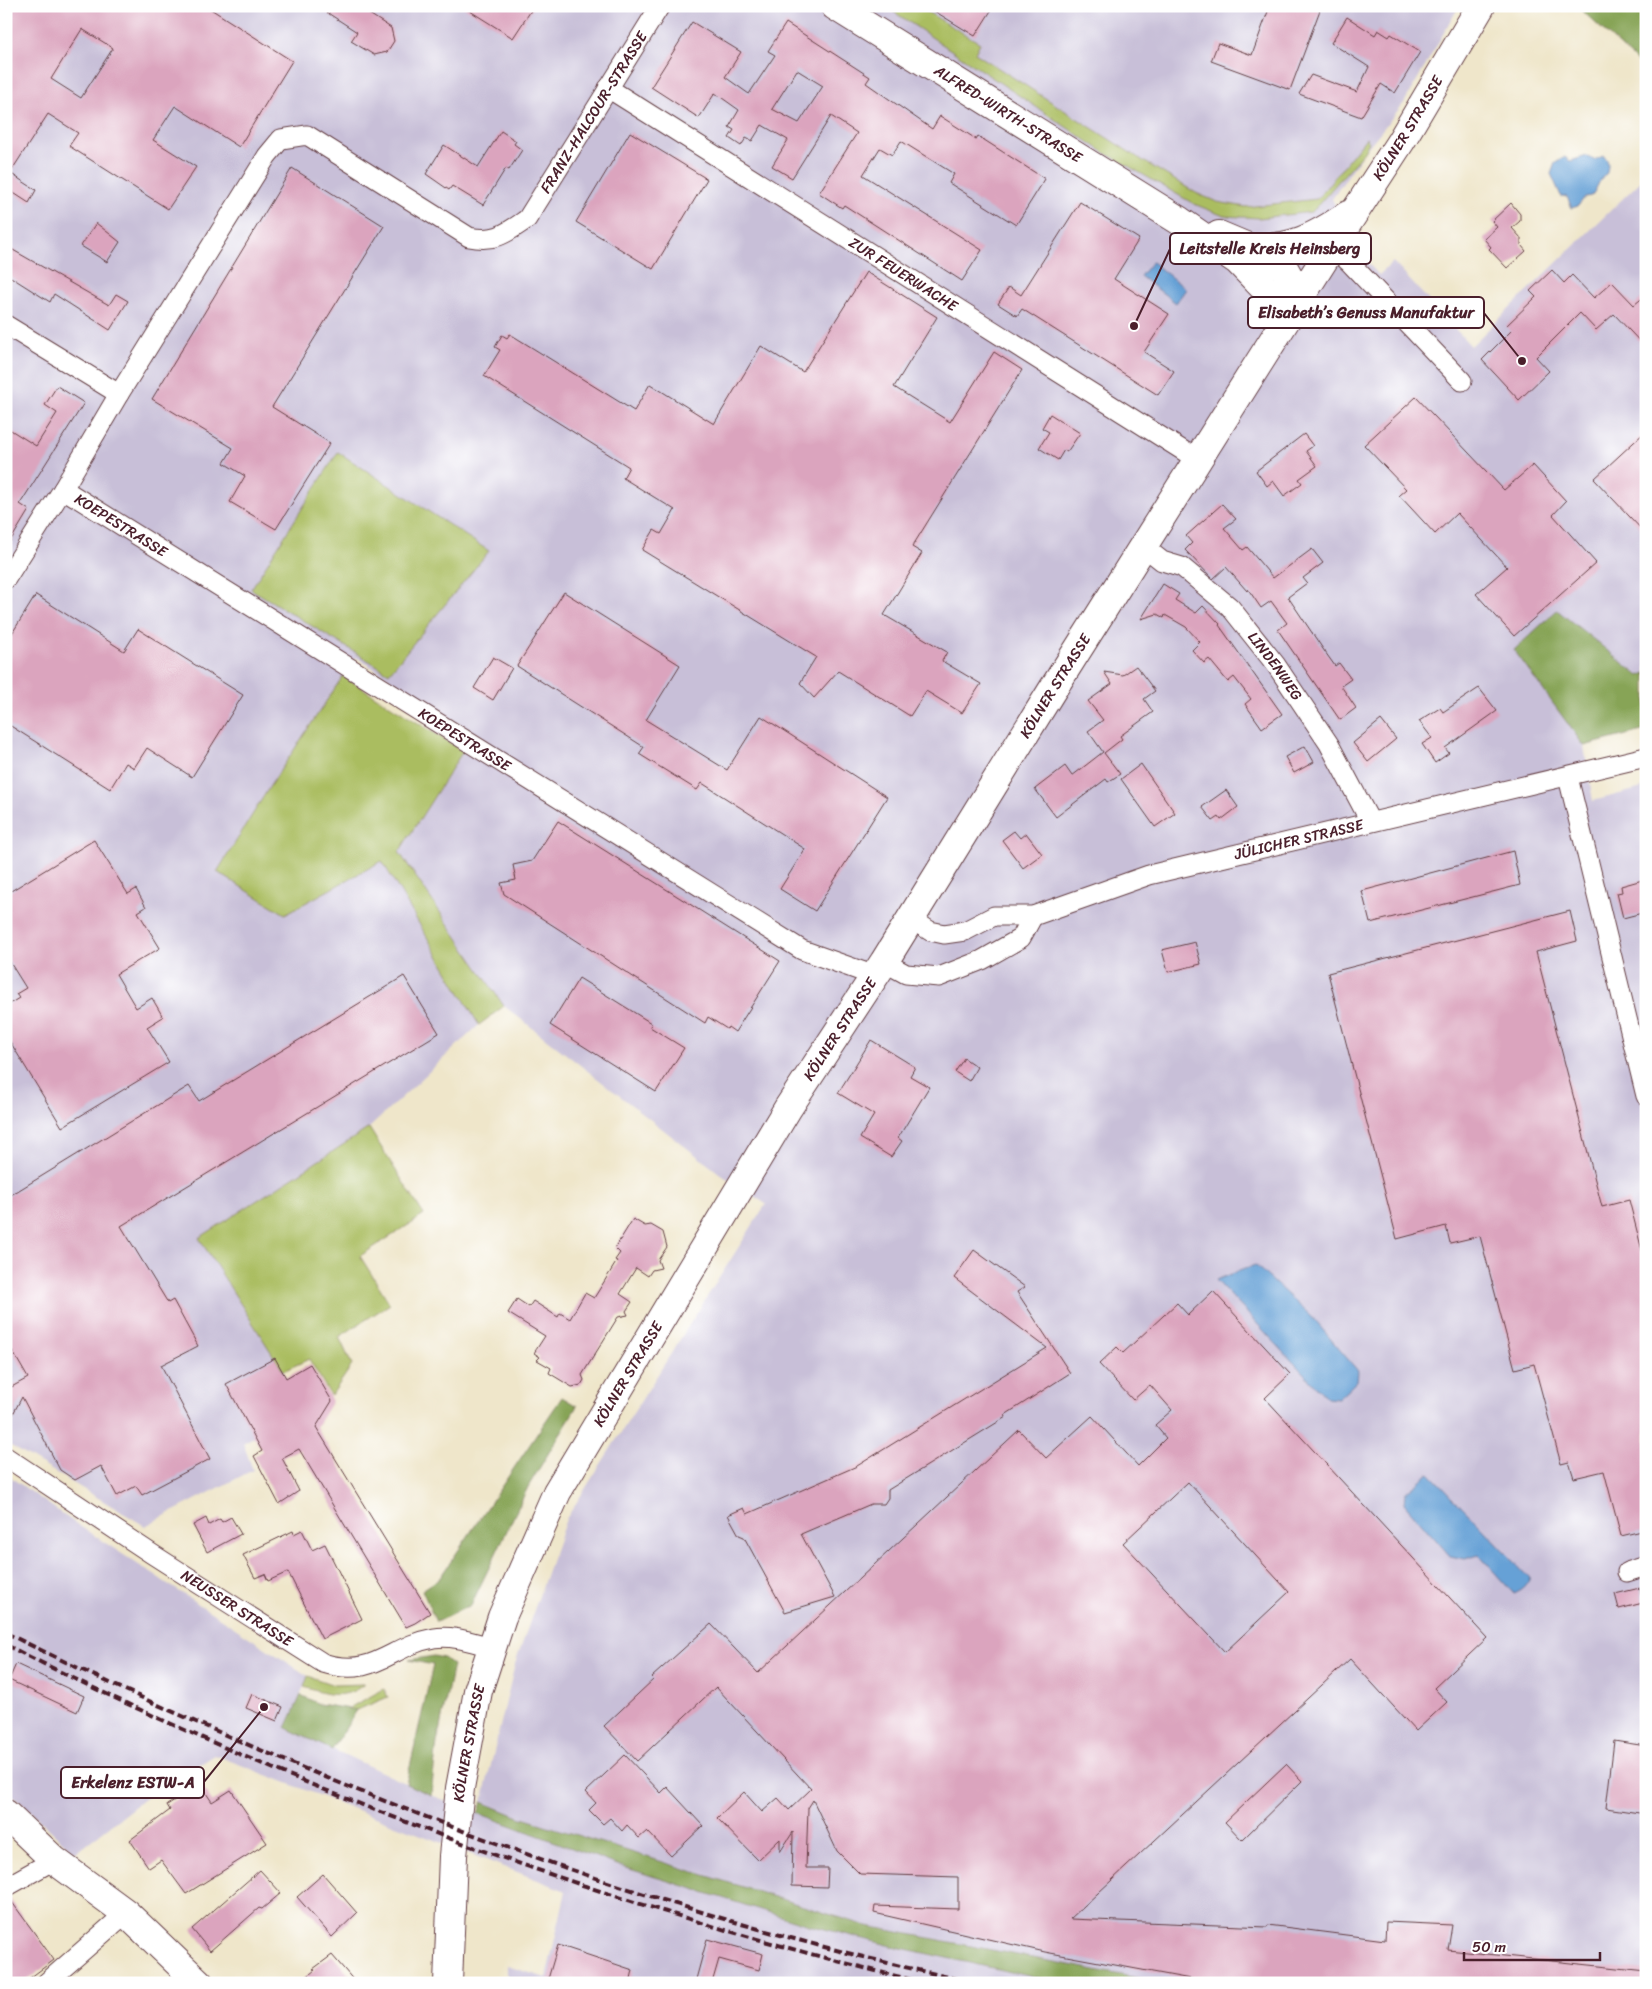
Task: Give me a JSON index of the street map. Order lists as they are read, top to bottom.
{
  "streets": {
    "main road": ["ALFRED-WIRTH-STRASSE", "KÖLNER STRASSE"],
    "street": [
      "FRANZ-HALCOUR-STRASSE",
      "ZUR FEUERWACHE",
      "KOEPESTRASSE",
      "LINDENWEG",
      "JÜLICHER STRASSE",
      "NEUSSER STRASSE"
    ]
  },
  "crossings": [
    ["FRANZ-HALCOUR-STRASSE", "ZUR FEUERWACHE"],
    ["FRANZ-HALCOUR-STRASSE", "KOEPESTRASSE"],
    ["ALFRED-WIRTH-STRASSE", "KÖLNER STRASSE"],
    ["KÖLNER STRASSE", "ZUR FEUERWACHE"],
    ["KÖLNER STRASSE", "KOEPESTRASSE"],
    ["KÖLNER STRASSE", "LINDENWEG"],
    ["KÖLNER STRASSE", "JÜLICHER STRASSE"],
    ["KÖLNER STRASSE", "NEUSSER STRASSE"],
    ["LINDENWEG", "JÜLICHER STRASSE"]
  ],
  "places": ["Leitstelle Kreis Heinsberg", "Elisabeth’s Genuss Manufaktur", "Erkelenz ESTW-A"],
  "scale_bar": "50 m"
}
